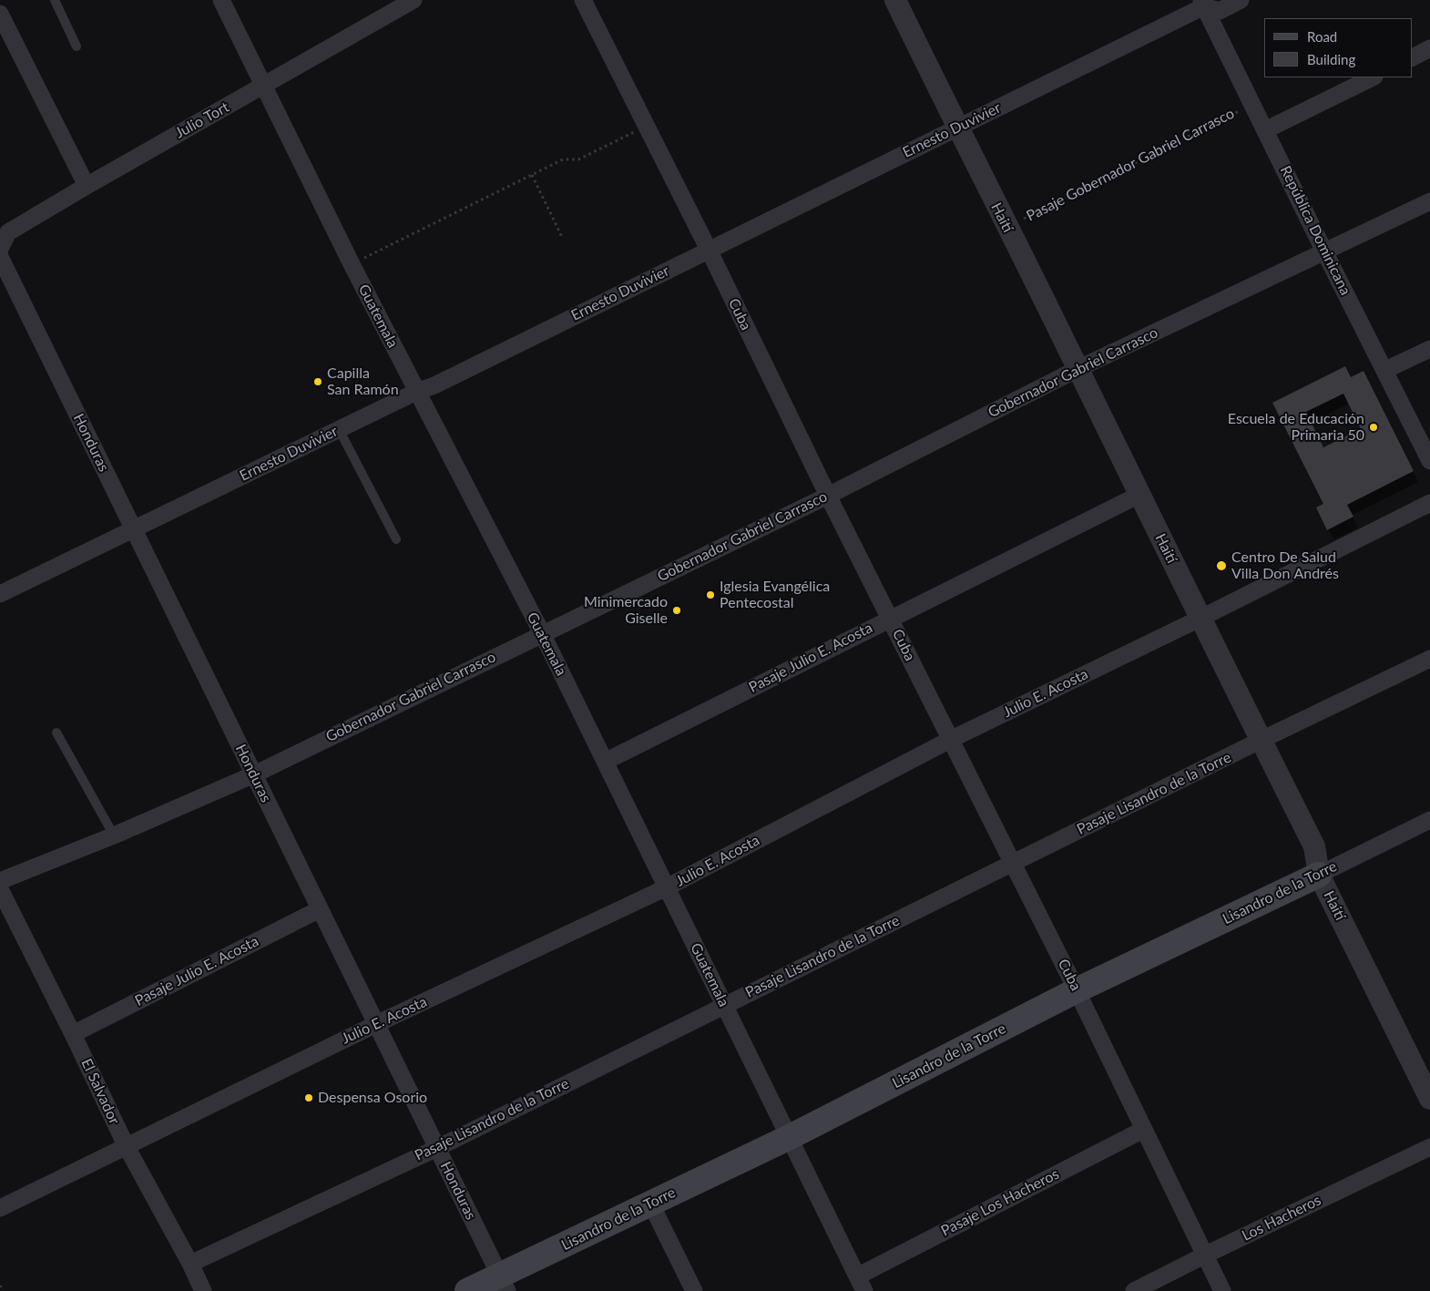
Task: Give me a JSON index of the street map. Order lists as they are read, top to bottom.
{
  "streets": {
    "main road": ["Lisandro de la Torre"],
    "street": [
      "Julio Tort",
      "Ernesto Duvivier",
      "Haití",
      "República Dominicana",
      "Cuba",
      "Guatemala",
      "Gobernador Gabriel Carrasco",
      "Honduras",
      "Pasaje Julio E. Acosta",
      "Julio E. Acosta",
      "Pasaje Lisandro de la Torre",
      "El Salvador",
      "Pasaje Los Hacheros",
      "Los Hacheros"
    ],
    "path": ["Pasaje Gobernador Gabriel Carrasco"]
  },
  "crossings": [
    ["Julio Tort", "Guatemala"],
    ["Ernesto Duvivier", "Haití"],
    ["Ernesto Duvivier", "República Dominicana"],
    ["Ernesto Duvivier", "Cuba"],
    ["Ernesto Duvivier", "Guatemala"],
    ["Ernesto Duvivier", "Honduras"],
    ["Pasaje Gobernador Gabriel Carrasco", "Haití"],
    ["Pasaje Gobernador Gabriel Carrasco", "República Dominicana"],
    ["Haití", "Gobernador Gabriel Carrasco"],
    ["Haití", "Pasaje Julio E. Acosta"],
    ["Haití", "Julio E. Acosta"],
    ["Haití", "Pasaje Lisandro de la Torre"],
    ["Haití", "Lisandro de la Torre"],
    ["República Dominicana", "Gobernador Gabriel Carrasco"],
    ["Cuba", "Gobernador Gabriel Carrasco"],
    ["Cuba", "Pasaje Julio E. Acosta"],
    ["Cuba", "Julio E. Acosta"],
    ["Cuba", "Pasaje Lisandro de la Torre"],
    ["Cuba", "Lisandro de la Torre"],
    ["Cuba", "Pasaje Los Hacheros"],
    ["Cuba", "Los Hacheros"],
    ["Guatemala", "Gobernador Gabriel Carrasco"],
    ["Guatemala", "Pasaje Julio E. Acosta"],
    ["Guatemala", "Julio E. Acosta"],
    ["Guatemala", "Pasaje Lisandro de la Torre"],
    ["Guatemala", "Lisandro de la Torre"],
    ["Guatemala", "Pasaje Los Hacheros"],
    ["Gobernador Gabriel Carrasco", "Honduras"],
    ["Honduras", "Pasaje Julio E. Acosta"],
    ["Honduras", "Julio E. Acosta"],
    ["Honduras", "Pasaje Lisandro de la Torre"],
    ["Honduras", "Lisandro de la Torre"],
    ["Pasaje Julio E. Acosta", "El Salvador"],
    ["Julio E. Acosta", "El Salvador"],
    ["Pasaje Lisandro de la Torre", "El Salvador"]
  ],
  "places": [
    "Capilla San Ramón",
    "Escuela de Educación Primaria 50",
    "Centro De Salud Villa Don Andrés",
    "Iglesia Evangélica Pentecostal",
    "Minimercado Giselle",
    "Despensa Osorio"
  ],
  "legend": ["Road", "Building"]
}
